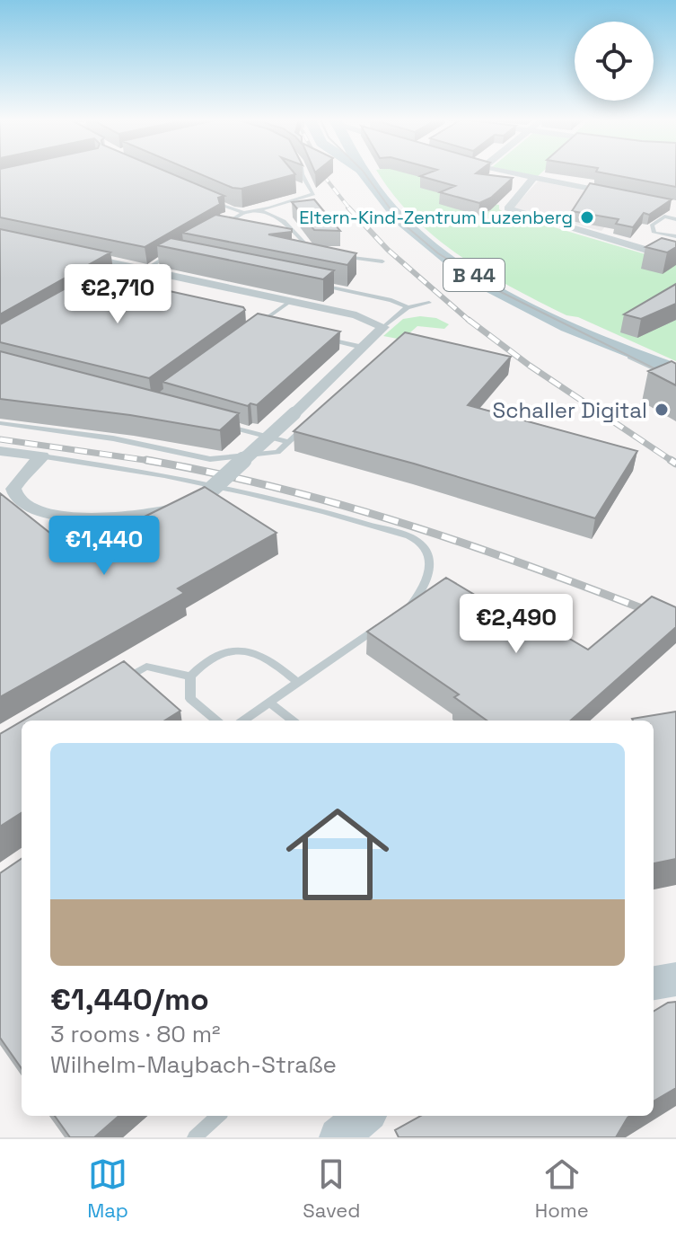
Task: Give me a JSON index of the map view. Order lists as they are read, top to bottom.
{
  "streets": {
    "main road": ["B 44"]
  },
  "places": ["Eltern-Kind-Zentrum Luzenberg", "Schaller Digital"],
  "page": {
    "price": ["€2,710", "€1,440", "€2,490"],
    "list": [
      {
        "name": "€1,440/mo",
        "note": "3 rooms · 80 m² · Wilhelm-Maybach-Straße"
      }
    ],
    "tabs": ["Map", "Saved", "Home"]
  }
}
